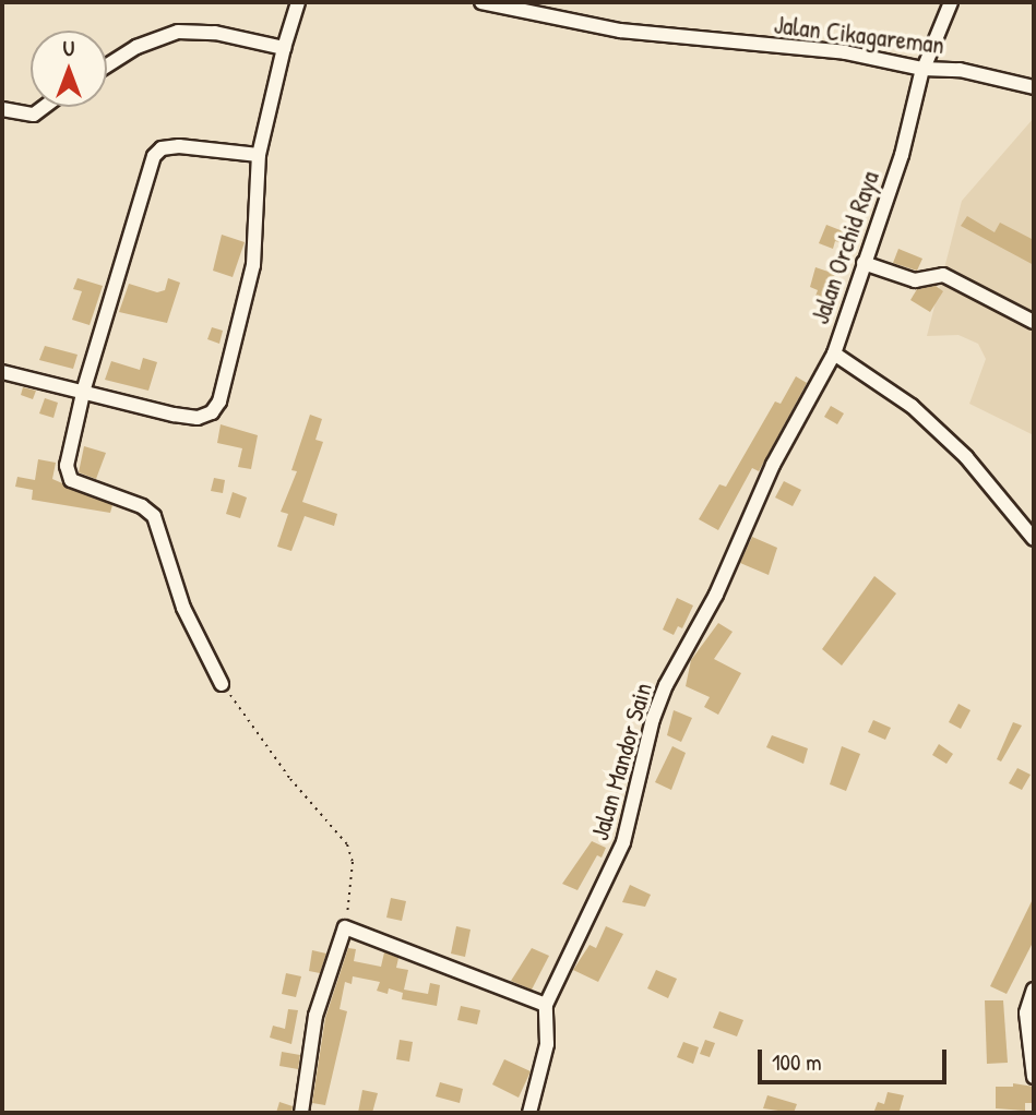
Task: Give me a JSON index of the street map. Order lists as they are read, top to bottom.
{
  "streets": {
    "street": ["Jalan Cikagareman", "Jalan Orchid Raya", "Jalan Mandor Sain"]
  },
  "crossings": [
    ["Jalan Cikagareman", "Jalan Orchid Raya"],
    ["Jalan Orchid Raya", "Jalan Mandor Sain"]
  ],
  "scale_bar": "100 m",
  "north": "top"
}
